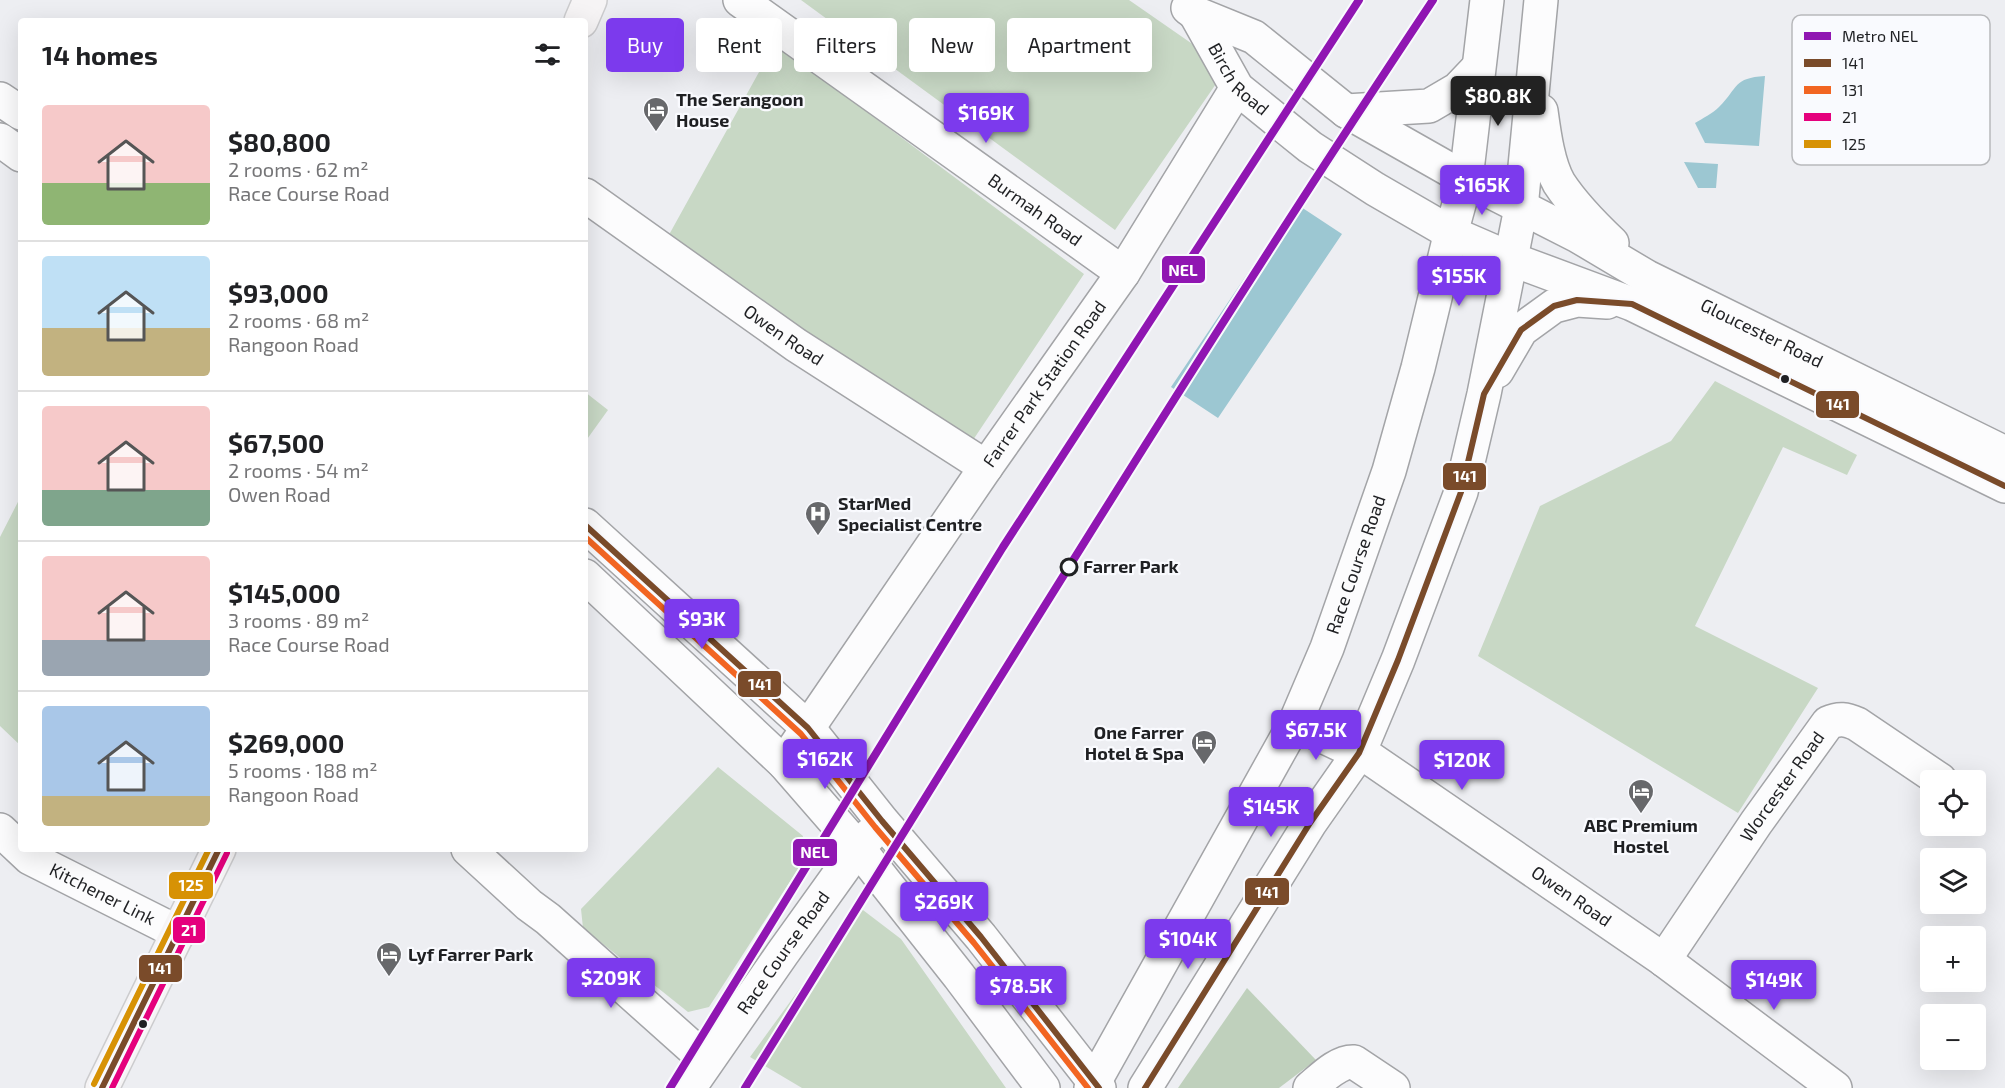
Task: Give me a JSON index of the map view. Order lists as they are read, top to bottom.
{
  "streets": {
    "street": [
      "Birch Road",
      "Burmah Road",
      "Gloucester Road",
      "Owen Road",
      "Farrer Park Station Road",
      "Race Course Road",
      "Worcester Road",
      "Kitchener Link"
    ]
  },
  "crossings": [
    ["Birch Road", "Gloucester Road"],
    ["Birch Road", "Farrer Park Station Road"],
    ["Birch Road", "Race Course Road"],
    ["Burmah Road", "Farrer Park Station Road"],
    ["Owen Road", "Farrer Park Station Road"],
    ["Owen Road", "Race Course Road"],
    ["Owen Road", "Worcester Road"]
  ],
  "places": {
    "hotel": [
      "The Serangoon House",
      "One Farrer Hotel & Spa",
      "ABC Premium Hostel",
      "Lyf Farrer Park"
    ],
    "hospital": ["StarMed Specialist Centre"],
    "other": ["Farrer Park"]
  },
  "lines": [
    "metro line NEL",
    "transit line 141",
    "transit line 131",
    "transit line 125",
    "transit line 21"
  ],
  "legend": [
    "Metro NEL",
    "141",
    "131",
    "21",
    "125"
  ],
  "page": {
    "chip": [
      "Buy",
      "Rent",
      "Filters",
      "New",
      "Apartment"
    ],
    "heading": "14 homes",
    "price": [
      "$80.8K",
      "$169K",
      "$165K",
      "$155K",
      "$93K",
      "$67.5K",
      "$162K",
      "$120K",
      "$145K",
      "$269K",
      "$104K",
      "$209K",
      "$149K",
      "$78.5K"
    ],
    "list": [
      {
        "name": "$80,800",
        "note": "2 rooms · 62 m² · Race Course Road"
      },
      {
        "name": "$93,000",
        "note": "2 rooms · 68 m² · Rangoon Road"
      },
      {
        "name": "$67,500",
        "note": "2 rooms · 54 m² · Owen Road"
      },
      {
        "name": "$145,000",
        "note": "3 rooms · 89 m² · Race Course Road"
      },
      {
        "name": "$269,000",
        "note": "5 rooms · 188 m² · Rangoon Road"
      }
    ],
    "map_buttons": ["+", "−"]
  }
}
